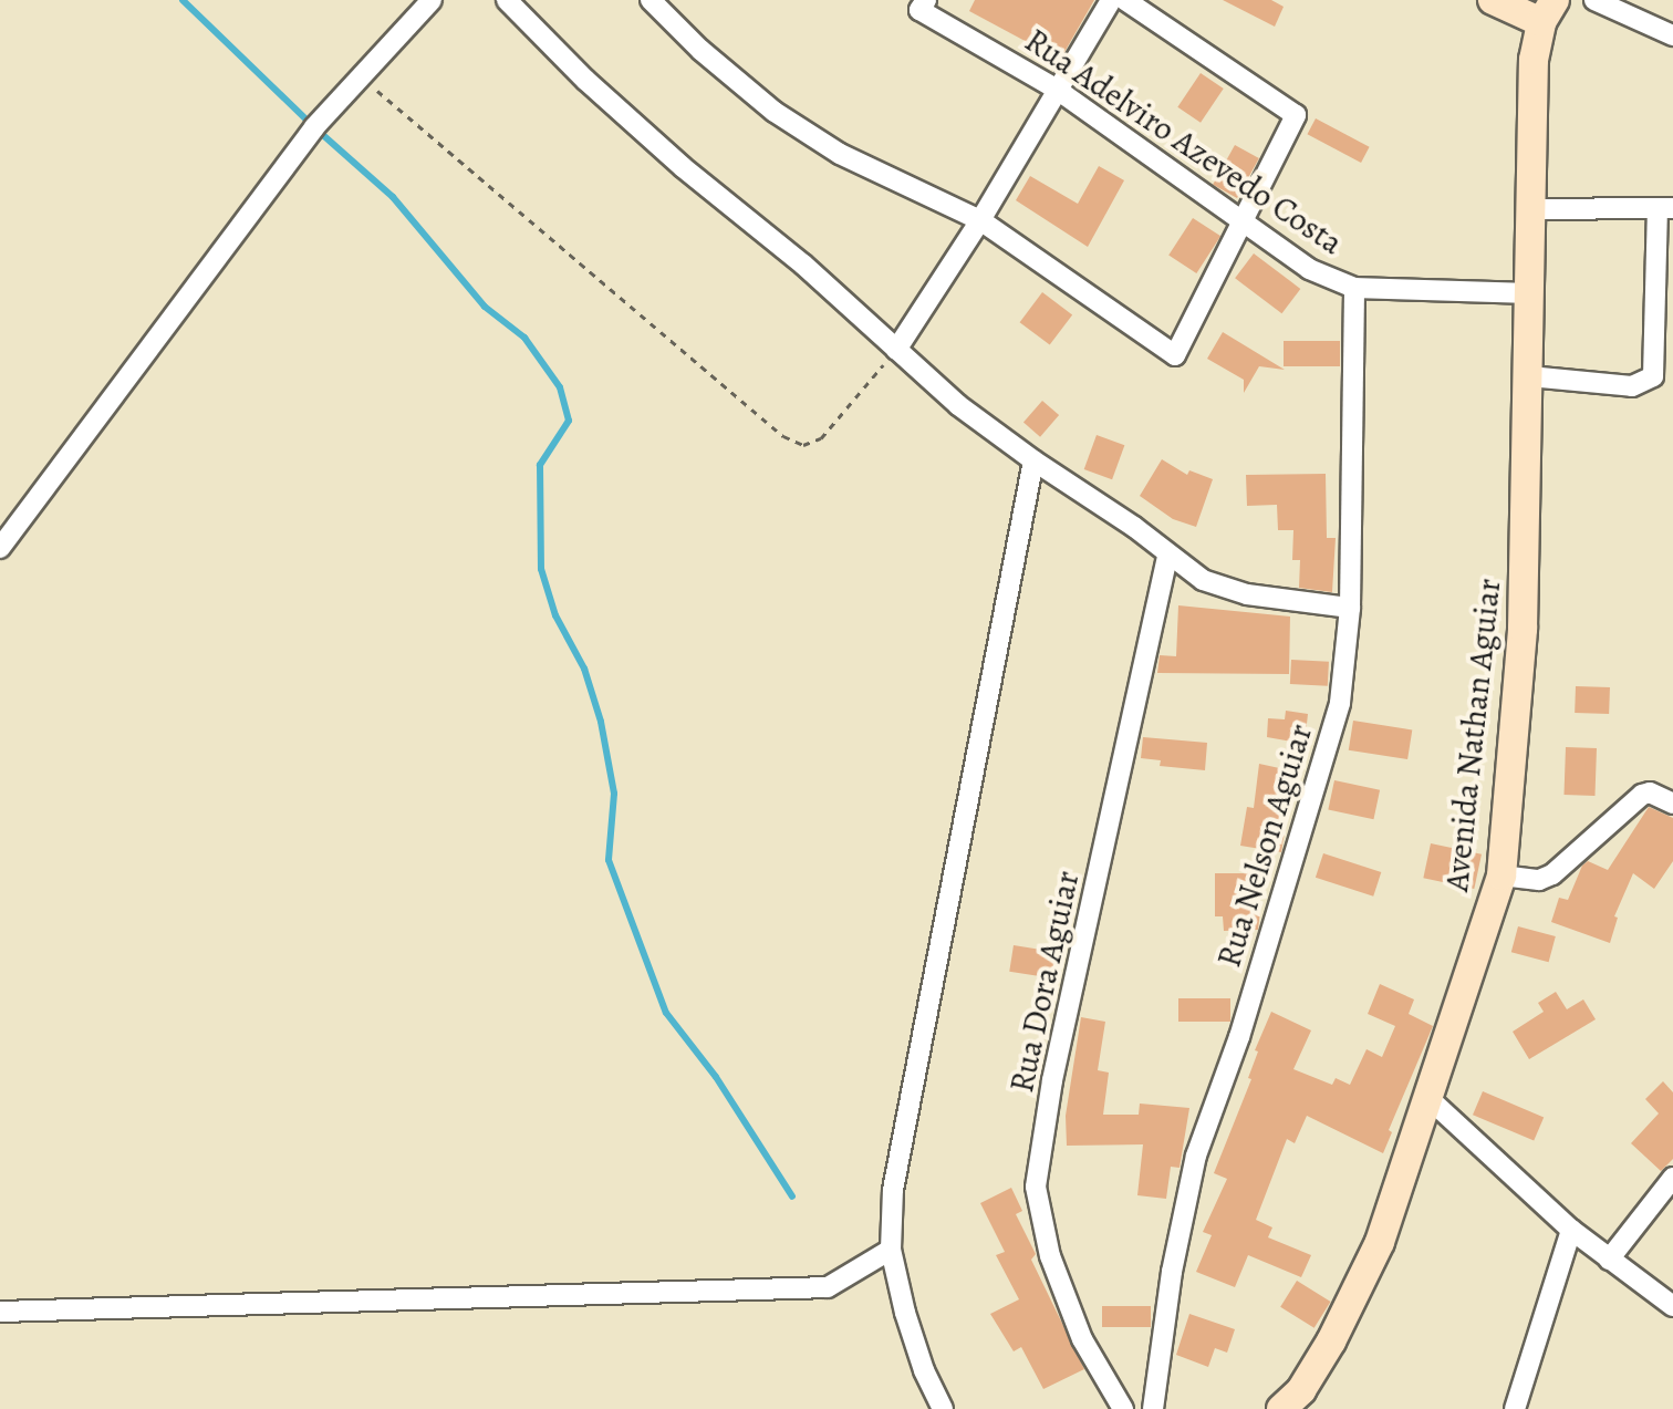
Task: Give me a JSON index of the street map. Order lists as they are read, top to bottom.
{
  "streets": {
    "main road": ["Avenida Nathan Aguiar"],
    "street": ["Rua Adelviro Azevedo Costa", "Rua Nelson Aguiar", "Rua Dora Aguiar"]
  },
  "crossings": [
    ["Rua Adelviro Azevedo Costa", "Avenida Nathan Aguiar"],
    ["Rua Adelviro Azevedo Costa", "Rua Nelson Aguiar"]
  ]
}
